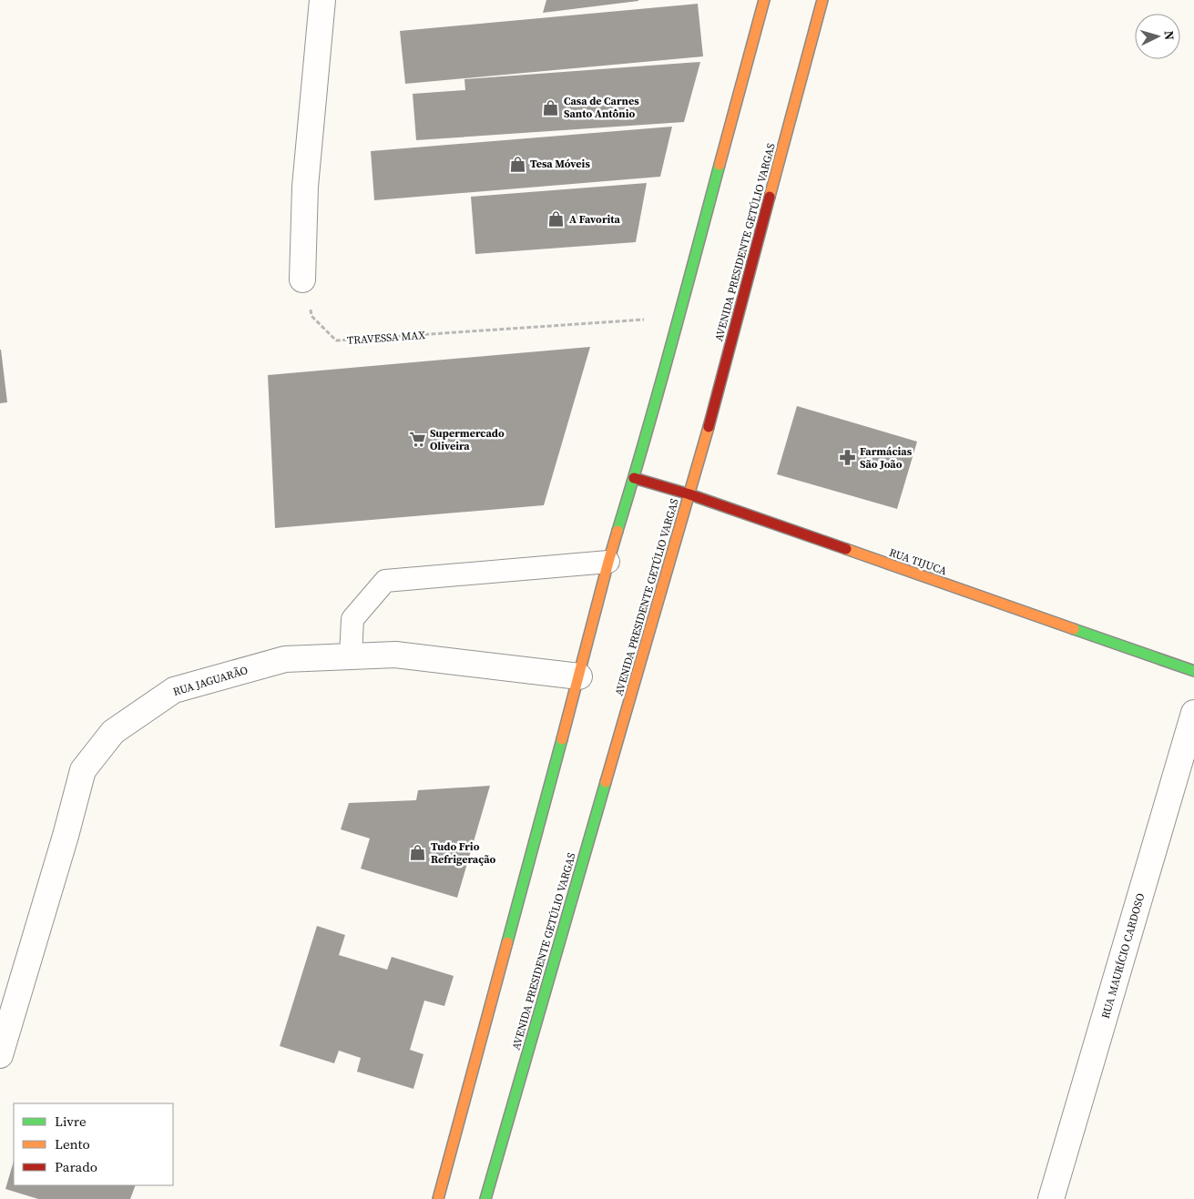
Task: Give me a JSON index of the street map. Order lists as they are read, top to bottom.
{
  "streets": {
    "main road": ["AVENIDA PRESIDENTE GETÚLIO VARGAS", "RUA TIJUCA"],
    "street": ["RUA JAGUARÃO", "RUA MAURÍCIO CARDOSO"],
    "path": ["TRAVESSA MAX"]
  },
  "crossings": [
    ["AVENIDA PRESIDENTE GETÚLIO VARGAS", "RUA TIJUCA"]
  ],
  "places": {
    "shop": [
      "Casa de Carnes Santo Antônio",
      "Tesa Móveis",
      "A Favorita",
      "Tudo Frio Refrigeração"
    ],
    "supermarket": ["Supermercado Oliveira"],
    "pharmacy": ["Farmácias São João"]
  },
  "legend": ["Livre", "Lento", "Parado"],
  "north": "right"
}
